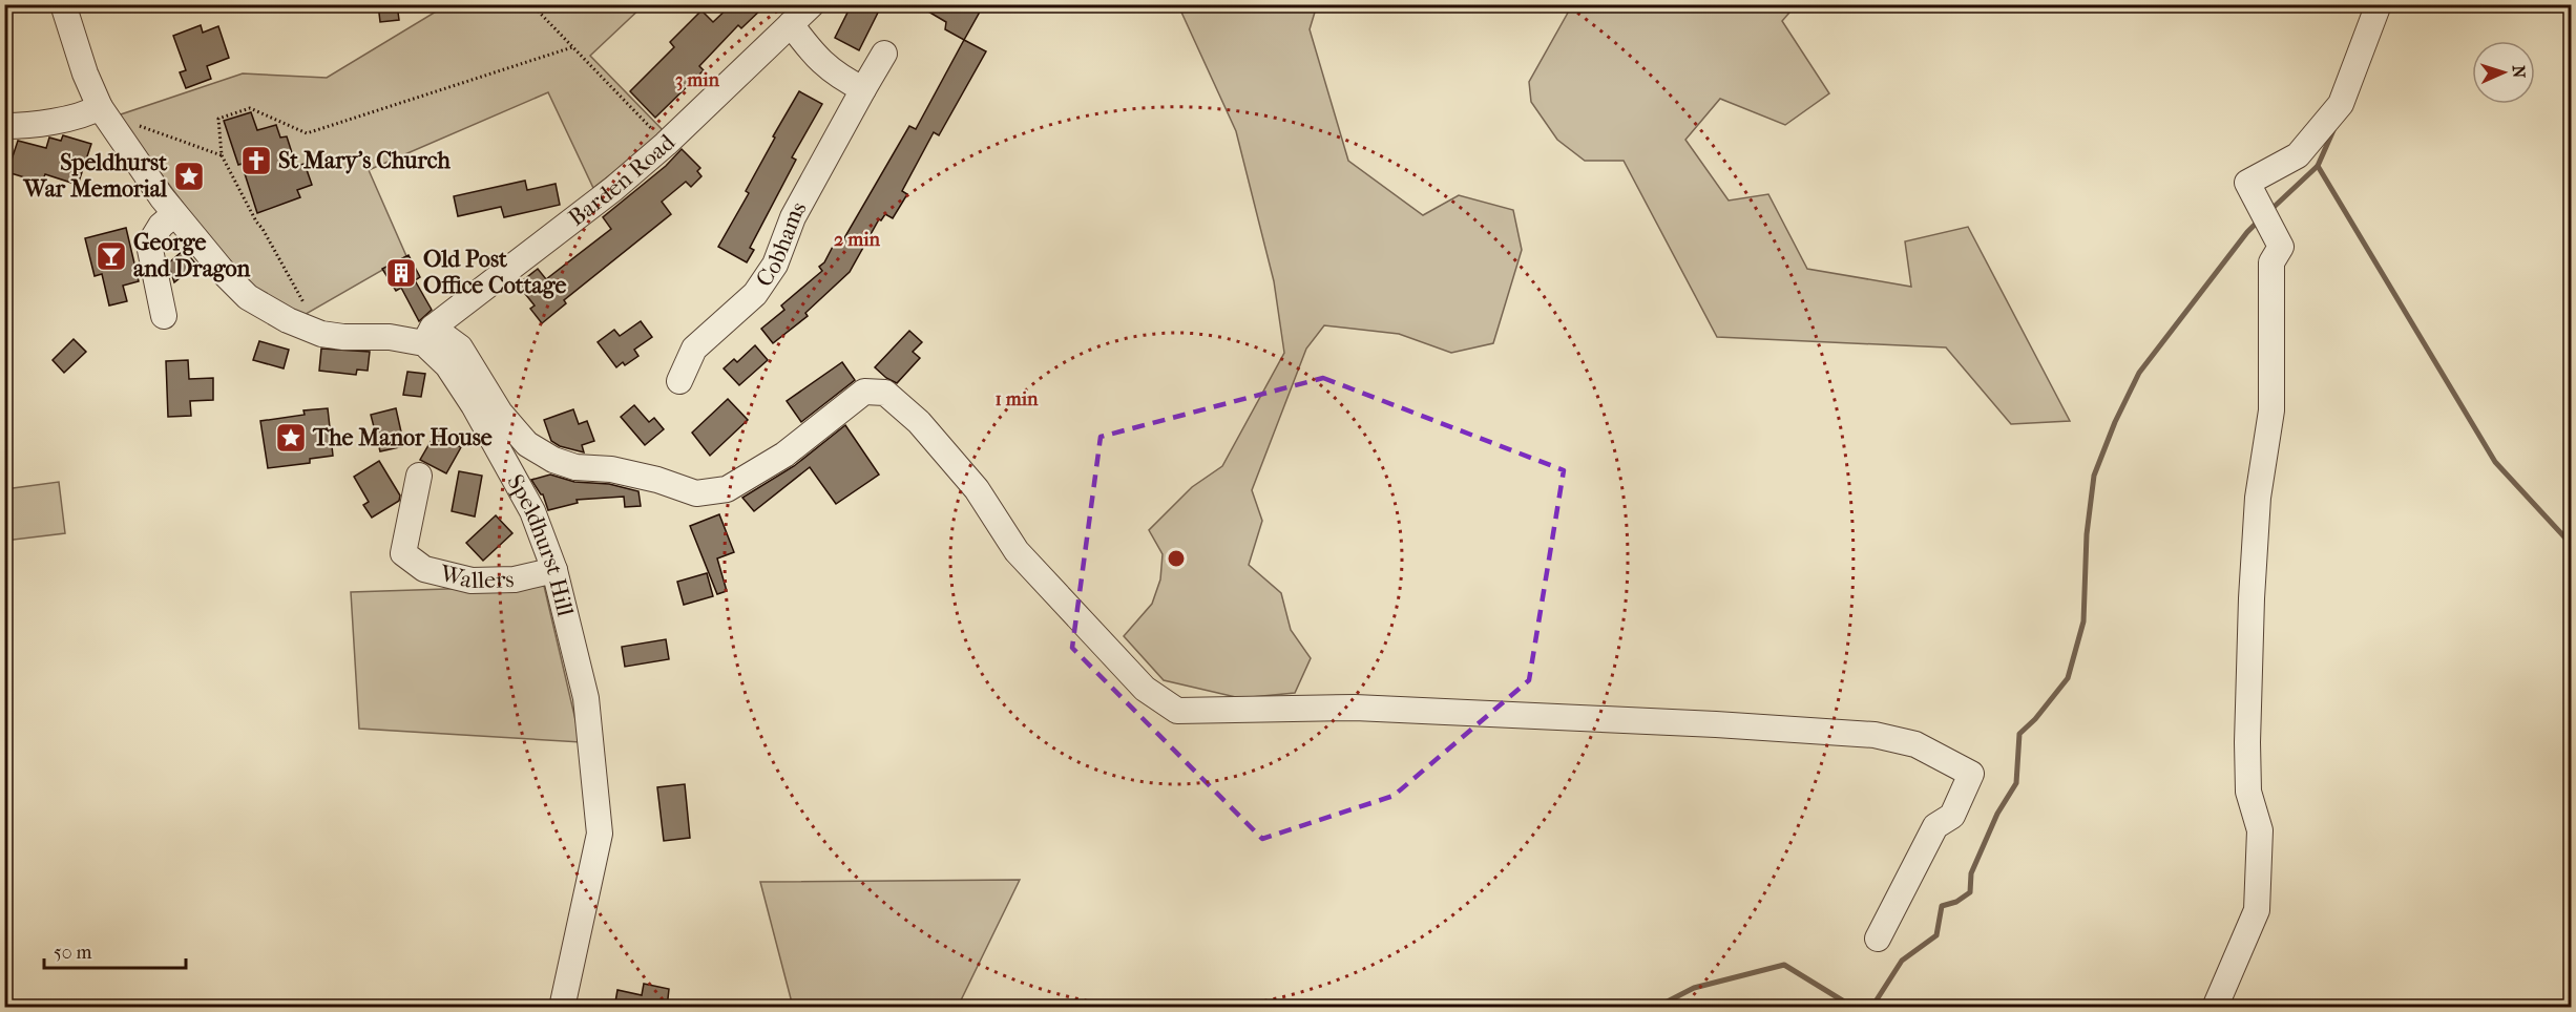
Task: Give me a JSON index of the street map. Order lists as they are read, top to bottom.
{
  "streets": {
    "street": [
      "Barden Road",
      "Cobhams",
      "Speldhurst Hill",
      "Wallers"
    ]
  },
  "crossings": [
    ["Barden Road", "Speldhurst Hill"],
    ["Speldhurst Hill", "Wallers"]
  ],
  "places": {
    "church": ["St Mary's Church"],
    "place": ["Speldhurst War Memorial", "The Manor House"],
    "bar": ["George and Dragon"],
    "building": ["Old Post Office Cottage"]
  },
  "scale_bar": "50 m",
  "north": "right",
  "rings": ["3 min", "2 min", "1 min"]
}
